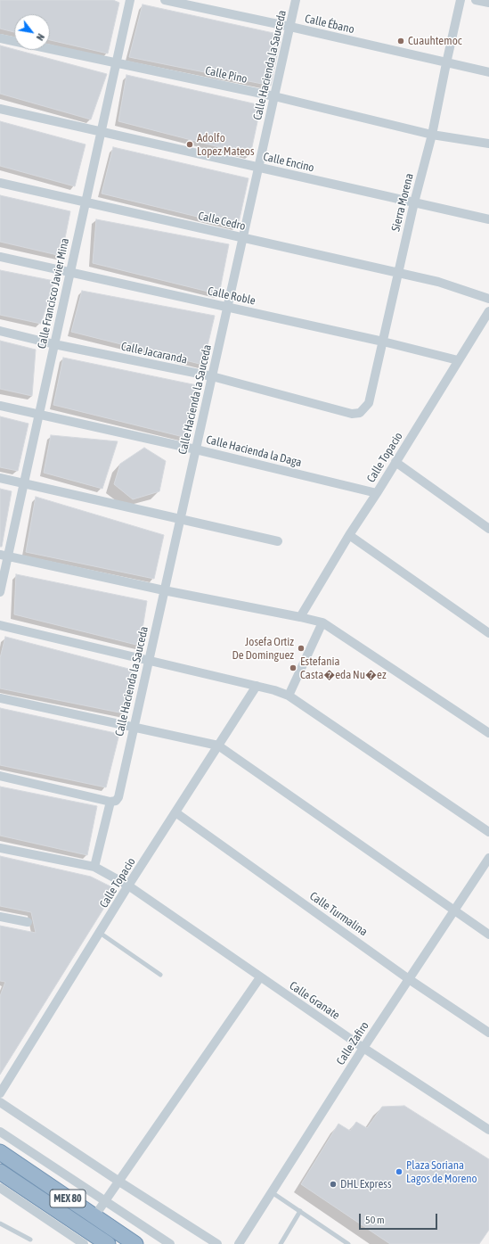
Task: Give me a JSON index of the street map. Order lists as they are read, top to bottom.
{
  "streets": {
    "highway": ["MEX 80"],
    "street": [
      "Calle Ébano",
      "Calle Hacienda la Sauceda",
      "Calle Pino",
      "Calle Encino",
      "Sierra Morena",
      "Calle Cedro",
      "Calle Francisco Javier Mina",
      "Calle Roble",
      "Calle Jacaranda",
      "Calle Hacienda la Daga",
      "Calle Topacio",
      "Calle Turmalina",
      "Calle Granate",
      "Calle Zafiro"
    ]
  },
  "crossings": [
    ["Calle Ébano", "Calle Hacienda la Sauceda"],
    ["Calle Ébano", "Sierra Morena"],
    ["Calle Hacienda la Sauceda", "Calle Pino"],
    ["Calle Hacienda la Sauceda", "Calle Encino"],
    ["Calle Hacienda la Sauceda", "Calle Cedro"],
    ["Calle Hacienda la Sauceda", "Calle Roble"],
    ["Calle Hacienda la Sauceda", "Calle Jacaranda"],
    ["Calle Hacienda la Sauceda", "Calle Hacienda la Daga"],
    ["Calle Hacienda la Sauceda", "Calle Granate"],
    ["Calle Pino", "Sierra Morena"],
    ["Calle Pino", "Calle Francisco Javier Mina"],
    ["Calle Encino", "Sierra Morena"],
    ["Calle Encino", "Calle Francisco Javier Mina"],
    ["Sierra Morena", "Calle Cedro"],
    ["Sierra Morena", "Calle Roble"],
    ["Sierra Morena", "Calle Jacaranda"],
    ["Calle Cedro", "Calle Francisco Javier Mina"],
    ["Calle Francisco Javier Mina", "Calle Roble"],
    ["Calle Francisco Javier Mina", "Calle Jacaranda"],
    ["Calle Francisco Javier Mina", "Calle Hacienda la Daga"],
    ["Calle Roble", "Calle Topacio"],
    ["Calle Hacienda la Daga", "Calle Topacio"],
    ["Calle Topacio", "Calle Turmalina"],
    ["Calle Topacio", "Calle Granate"],
    ["Calle Turmalina", "Calle Zafiro"],
    ["Calle Granate", "Calle Zafiro"]
  ],
  "places": [
    "Cuauhtemoc",
    "Adolfo Lopez Mateos",
    "Josefa Ortiz De Dominguez",
    "Estefania Casta�eda Nu�ez",
    "Plaza Soriana Lagos de Moreno",
    "DHL Express"
  ],
  "scale_bar": "50 m",
  "north": "bottom right"
}
